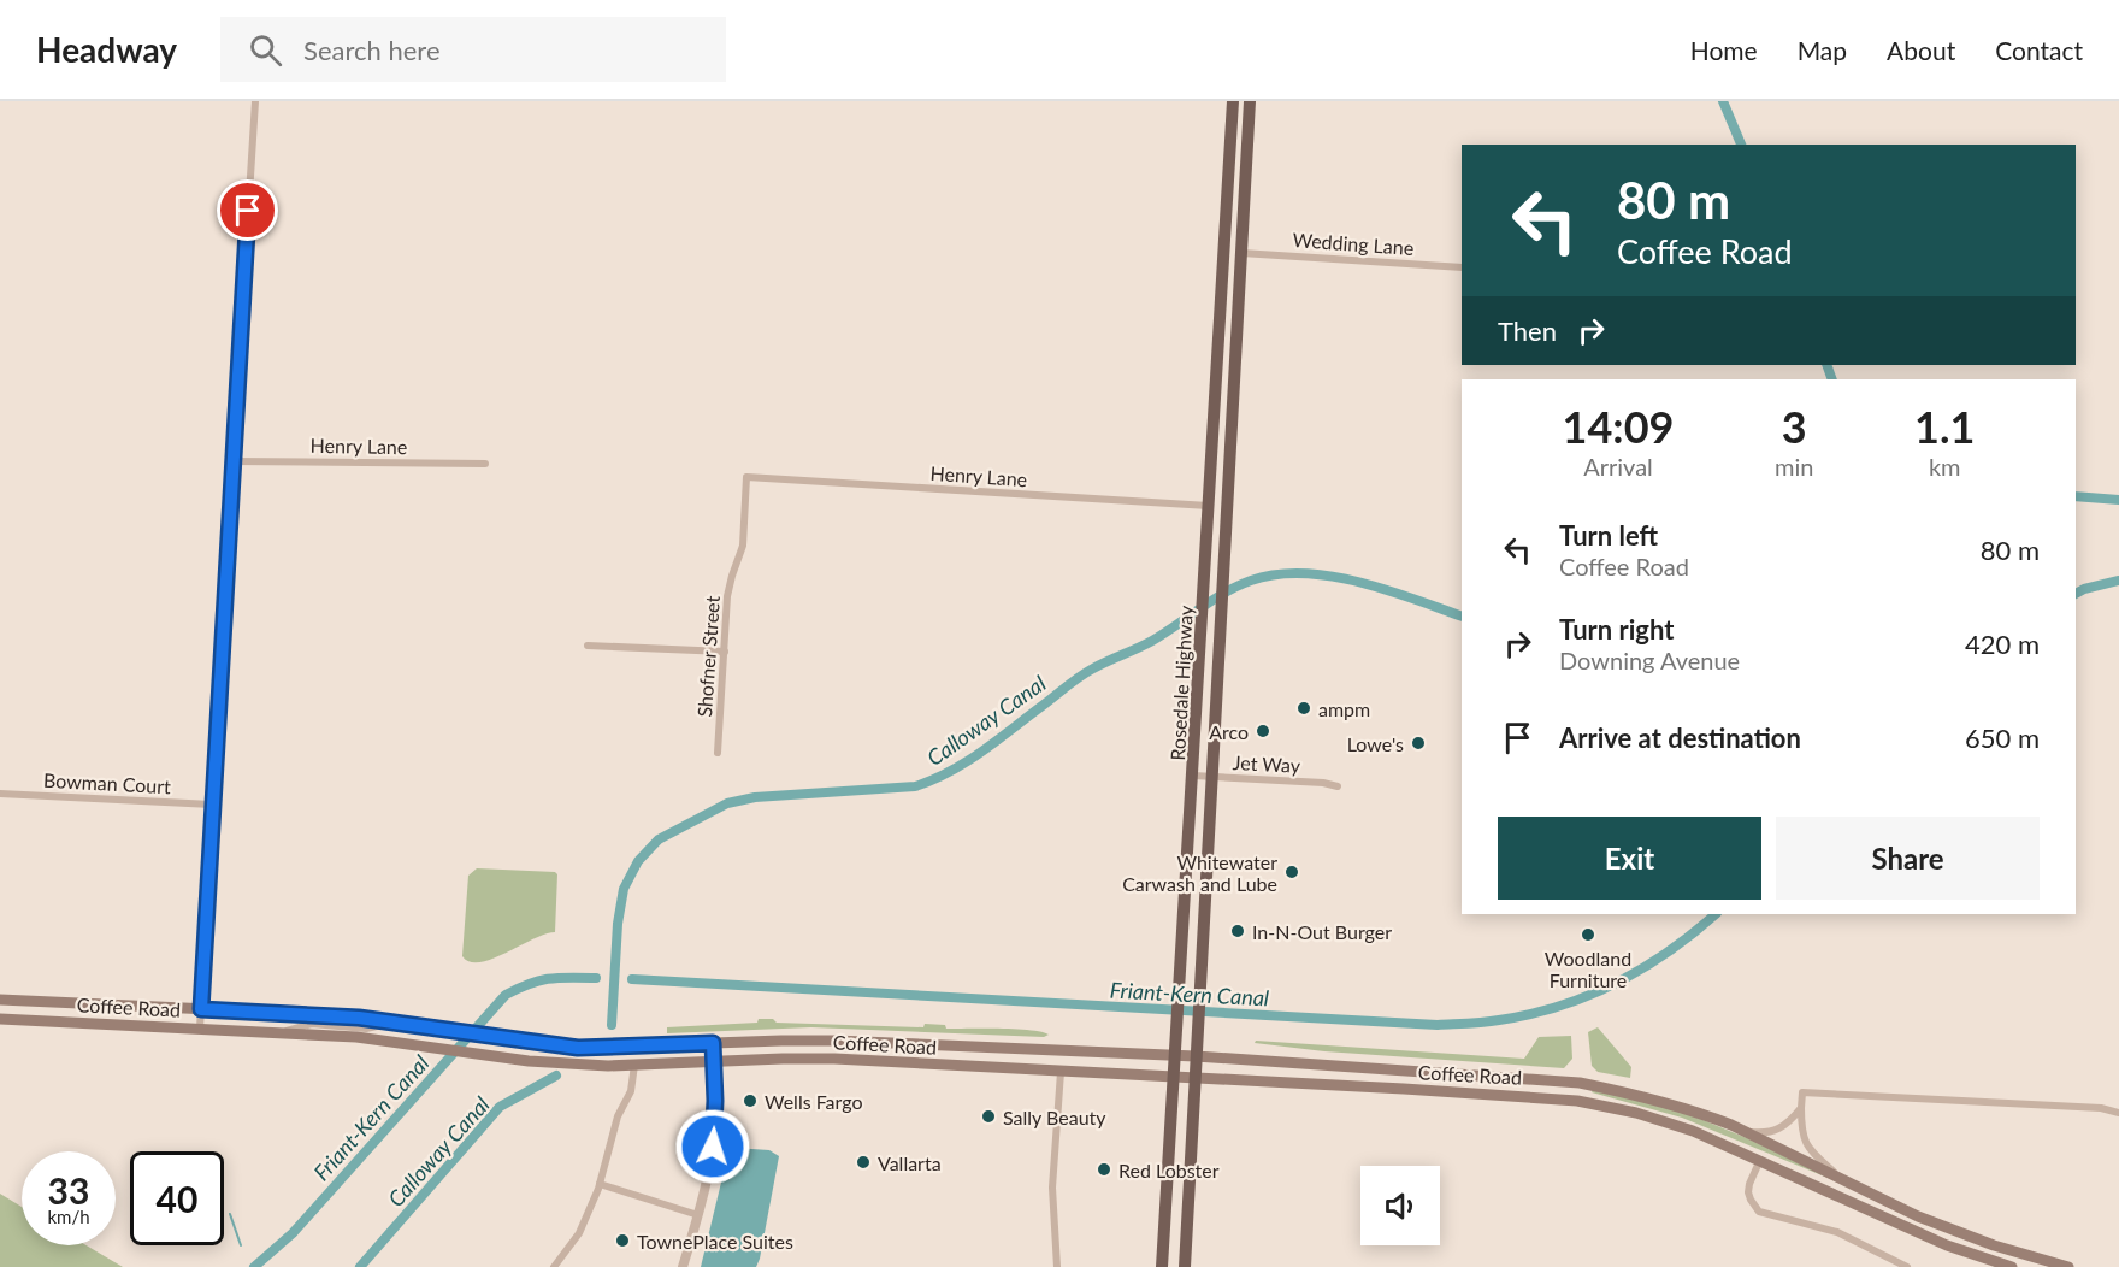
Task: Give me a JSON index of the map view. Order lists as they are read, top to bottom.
{
  "streets": {
    "main road": ["Rosedale Highway", "Coffee Road"],
    "street": [
      "Wedding Lane",
      "Henry Lane",
      "Shofner Street",
      "Jet Way",
      "Bowman Court"
    ]
  },
  "crossings": [
    ["Wedding Lane", "Rosedale Highway"],
    ["Henry Lane", "Shofner Street"],
    ["Henry Lane", "Rosedale Highway"],
    ["Rosedale Highway", "Jet Way"],
    ["Rosedale Highway", "Coffee Road"]
  ],
  "water": ["Calloway Canal", "Friant-Kern Canal"],
  "places": [
    "ampm",
    "Arco",
    "Lowe's",
    "Whitewater Carwash and Lube",
    "In-N-Out Burger",
    "Woodland Furniture",
    "Wells Fargo",
    "Sally Beauty",
    "Vallarta",
    "Red Lobster",
    "TownePlace Suites"
  ],
  "page": {
    "header": "Headway",
    "search": "Search here",
    "nav": [
      "Home",
      "Map",
      "About",
      "Contact"
    ],
    "turn": ["80 m", "Coffee Road"],
    "then": "Then",
    "eta": [
      "14:09",
      "Arrival",
      "3",
      "min",
      "1.1",
      "km"
    ],
    "list": [
      {
        "name": "Turn left",
        "note": "Coffee Road",
        "value": "80 m"
      },
      {
        "name": "Turn right",
        "note": "Downing Avenue",
        "value": "420 m"
      },
      {
        "name": "Arrive at destination",
        "value": "650 m"
      }
    ],
    "buttons": ["Exit", "Share"],
    "speed": "33 km/h",
    "limit": "40"
  }
}
